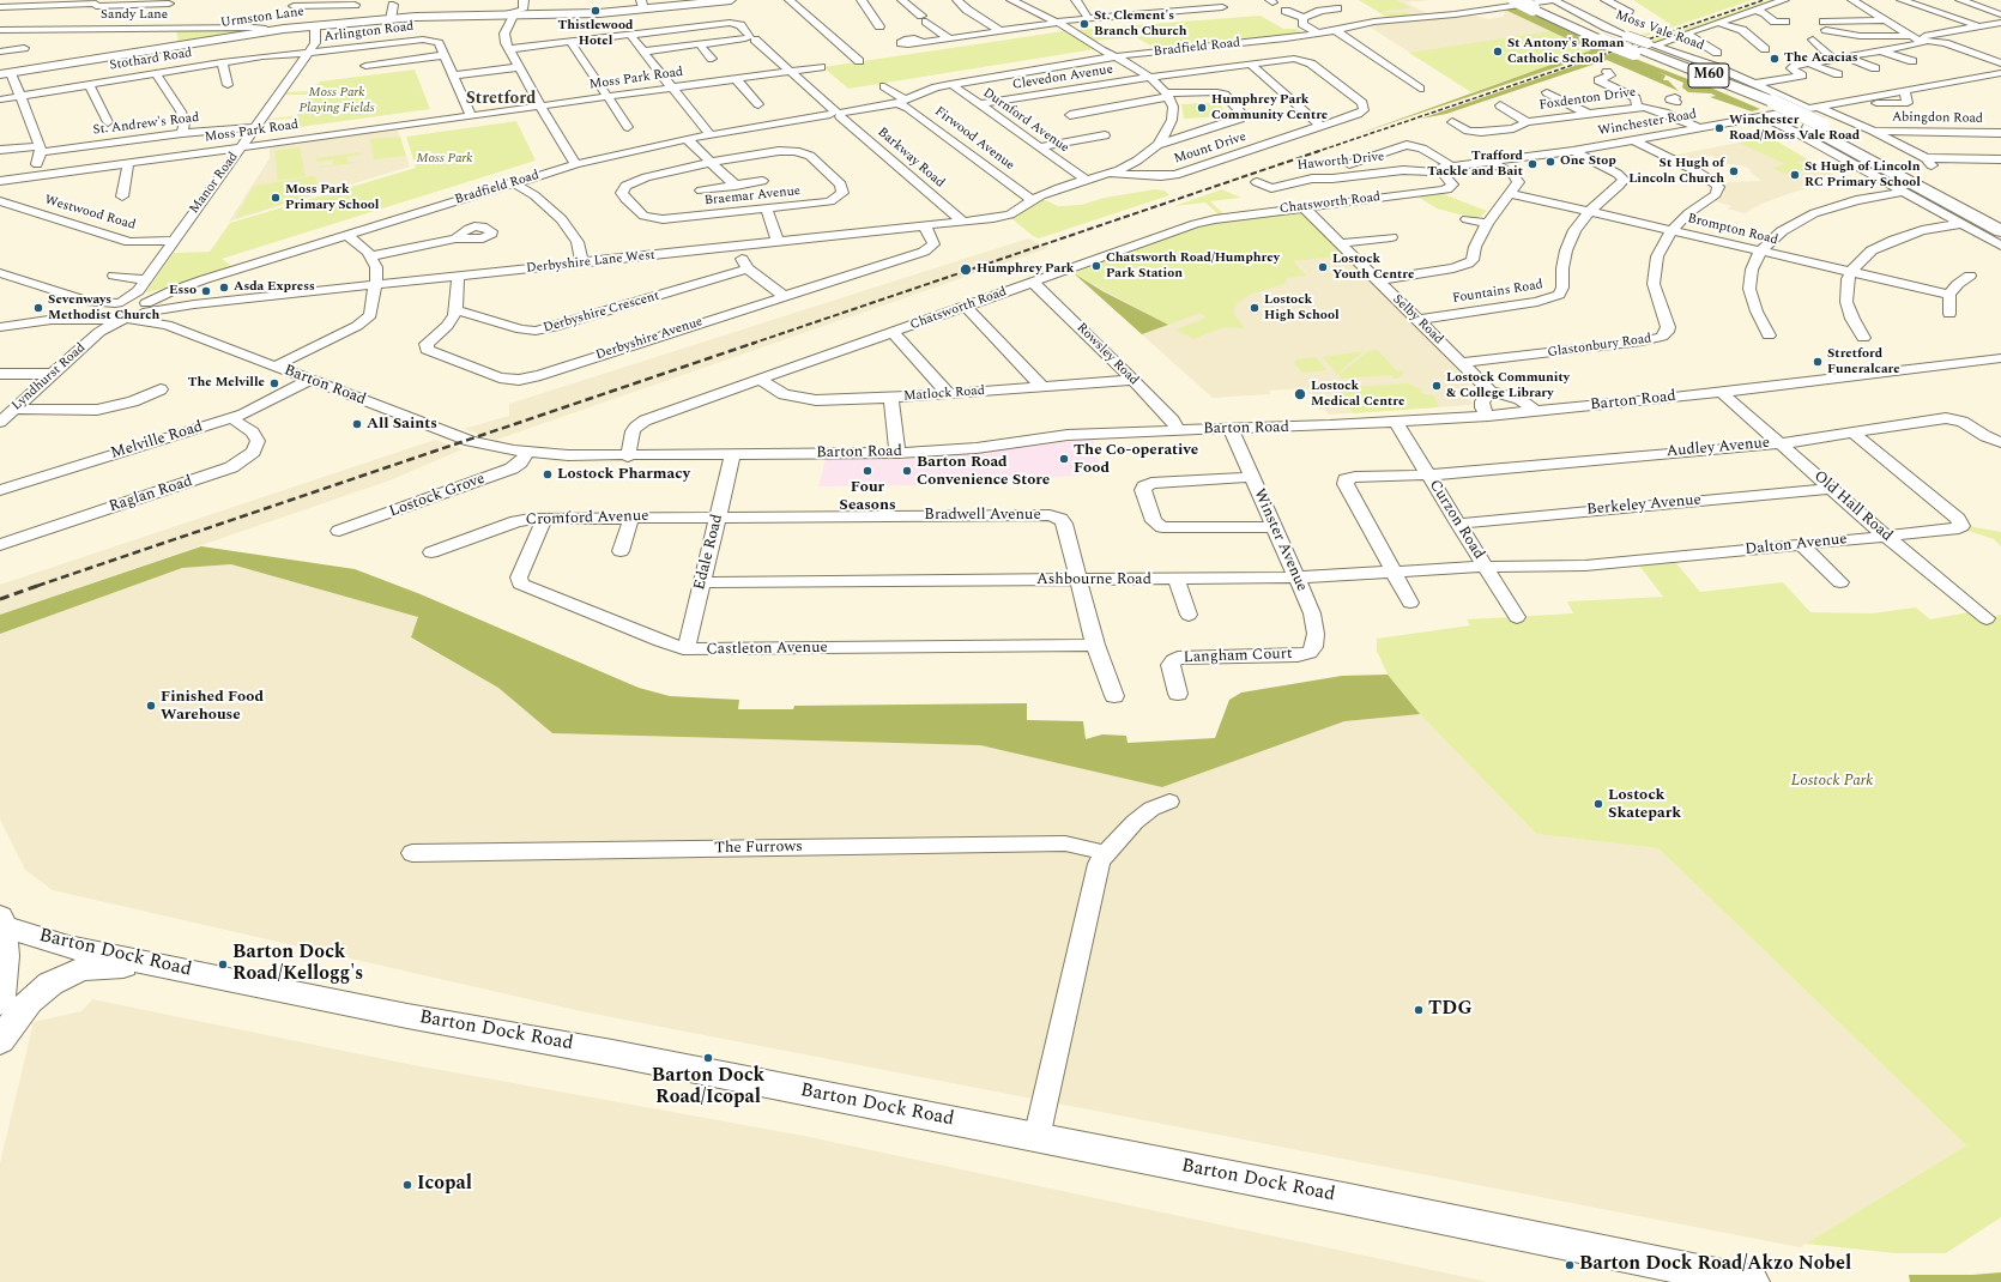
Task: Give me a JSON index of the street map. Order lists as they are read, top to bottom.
{
  "streets": {
    "highway": ["M60"],
    "main road": ["Urmston Lane", "Barton Dock Road"],
    "street": [
      "Sandy Lane",
      "Moss Vale Road",
      "Arlington Road",
      "Bradfield Road",
      "Stothard Road",
      "Clevedon Avenue",
      "Moss Park Road",
      "Foxdenton Drive",
      "Abingdon Road",
      "Durnford Avenue",
      "Winchester Road",
      "St. Andrew's Road",
      "Firwood Avenue",
      "Mount Drive",
      "Barkway Road",
      "Haworth Drive",
      "Manor Road",
      "Braemar Avenue",
      "Chatsworth Road",
      "Westwood Road",
      "Brompton Road",
      "Derbyshire Lane West",
      "Fountains Road",
      "Derbyshire Crescent",
      "Selby Road",
      "Derbyshire Avenue",
      "Glastonbury Road",
      "Rowsley Road",
      "Lyndhurst Road",
      "Barton Road",
      "Matlock Road",
      "Melville Road",
      "Audley Avenue",
      "Raglan Road",
      "Lostock Grove",
      "Berkeley Avenue",
      "Old Hall Road",
      "Bradwell Avenue",
      "Cromford Avenue",
      "Curzon Road",
      "Winster Avenue",
      "Dalton Avenue",
      "Edale Road",
      "Ashbourne Road",
      "Castleton Avenue",
      "Langham Court",
      "The Furrows"
    ]
  },
  "crossings": [
    ["Sandy Lane", "Urmston Lane"],
    ["Urmston Lane", "Manor Road"],
    ["Moss Vale Road", "Bradfield Road"],
    ["Moss Vale Road", "M60"],
    ["Moss Vale Road", "Abingdon Road"],
    ["Moss Vale Road", "Winchester Road"],
    ["Arlington Road", "Stothard Road"],
    ["Arlington Road", "Moss Park Road"],
    ["Arlington Road", "Manor Road"],
    ["Bradfield Road", "M60"],
    ["Bradfield Road", "Durnford Avenue"],
    ["Bradfield Road", "Firwood Avenue"],
    ["Bradfield Road", "Barkway Road"],
    ["Bradfield Road", "Manor Road"],
    ["Bradfield Road", "Derbyshire Lane West"],
    ["Bradfield Road", "Lyndhurst Road"],
    ["Bradfield Road", "Barton Road"],
    ["Stothard Road", "Manor Road"],
    ["M60", "Winchester Road"],
    ["Clevedon Avenue", "Durnford Avenue"],
    ["Clevedon Avenue", "Mount Drive"],
    ["Moss Park Road", "Barkway Road"],
    ["Moss Park Road", "Manor Road"],
    ["Foxdenton Drive", "Winchester Road"],
    ["Winchester Road", "Chatsworth Road"],
    ["Winchester Road", "Fountains Road"],
    ["Winchester Road", "Glastonbury Road"],
    ["St. Andrew's Road", "Manor Road"],
    ["Firwood Avenue", "Derbyshire Lane West"],
    ["Barkway Road", "Derbyshire Lane West"],
    ["Manor Road", "Westwood Road"],
    ["Manor Road", "Derbyshire Lane West"],
    ["Manor Road", "Lyndhurst Road"],
    ["Manor Road", "Barton Road"],
    ["Chatsworth Road", "Selby Road"],
    ["Chatsworth Road", "Rowsley Road"],
    ["Chatsworth Road", "Barton Road"],
    ["Chatsworth Road", "Matlock Road"],
    ["Brompton Road", "Fountains Road"],
    ["Brompton Road", "Glastonbury Road"],
    ["Derbyshire Lane West", "Derbyshire Avenue"],
    ["Derbyshire Lane West", "Lyndhurst Road"],
    ["Derbyshire Lane West", "Barton Road"],
    ["Fountains Road", "Selby Road"],
    ["Derbyshire Crescent", "Derbyshire Avenue"],
    ["Selby Road", "Glastonbury Road"],
    ["Selby Road", "Barton Road"],
    ["Rowsley Road", "Barton Road"],
    ["Rowsley Road", "Matlock Road"],
    ["Lyndhurst Road", "Barton Road"],
    ["Barton Road", "Melville Road"],
    ["Barton Road", "Lostock Grove"],
    ["Barton Road", "Old Hall Road"],
    ["Barton Road", "Curzon Road"],
    ["Barton Road", "Winster Avenue"],
    ["Barton Road", "Edale Road"],
    ["Melville Road", "Raglan Road"],
    ["Audley Avenue", "Old Hall Road"],
    ["Audley Avenue", "Curzon Road"],
    ["Audley Avenue", "Dalton Avenue"],
    ["Audley Avenue", "Ashbourne Road"],
    ["Berkeley Avenue", "Old Hall Road"],
    ["Berkeley Avenue", "Curzon Road"],
    ["Old Hall Road", "Dalton Avenue"],
    ["Bradwell Avenue", "Cromford Avenue"],
    ["Bradwell Avenue", "Edale Road"],
    ["Bradwell Avenue", "Ashbourne Road"],
    ["Bradwell Avenue", "Castleton Avenue"],
    ["Cromford Avenue", "Edale Road"],
    ["Cromford Avenue", "Castleton Avenue"],
    ["Curzon Road", "Dalton Avenue"],
    ["Curzon Road", "Ashbourne Road"],
    ["Winster Avenue", "Ashbourne Road"],
    ["Winster Avenue", "Langham Court"],
    ["Dalton Avenue", "Ashbourne Road"],
    ["Edale Road", "Ashbourne Road"],
    ["Edale Road", "Castleton Avenue"]
  ],
  "districts": ["Stretford"],
  "parks": ["Moss Park Playing Fields", "Moss Park", "Lostock Park"],
  "places": [
    "Thistlewood Hotel",
    "St. Clement's Branch Church",
    "St Antony's Roman Catholic School",
    "The Acacias",
    "Humphrey Park Community Centre",
    "Winchester Road/Moss Vale Road",
    "One Stop",
    "Trafford Tackle and Bait",
    "St Hugh of Lincoln Church",
    "St Hugh of Lincoln RC Primary School",
    "Moss Park Primary School",
    "Chatsworth Road/Humphrey Park Station",
    "Lostock Youth Centre",
    "Humphrey Park",
    "Asda Express",
    "Esso",
    "Sevenways Methodist Church",
    "Lostock High School",
    "Stretford Funeralcare",
    "The Melville",
    "Lostock Community & College Library",
    "Lostock Medical Centre",
    "All Saints",
    "The Co-operative Food",
    "Four Seasons",
    "Barton Road Convenience Store",
    "Lostock Pharmacy",
    "Finished Food Warehouse",
    "Lostock Skatepark",
    "Barton Dock Road/Kellogg's",
    "TDG",
    "Barton Dock Road/Icopal",
    "Icopal",
    "Barton Dock Road/Akzo Nobel"
  ]
}
